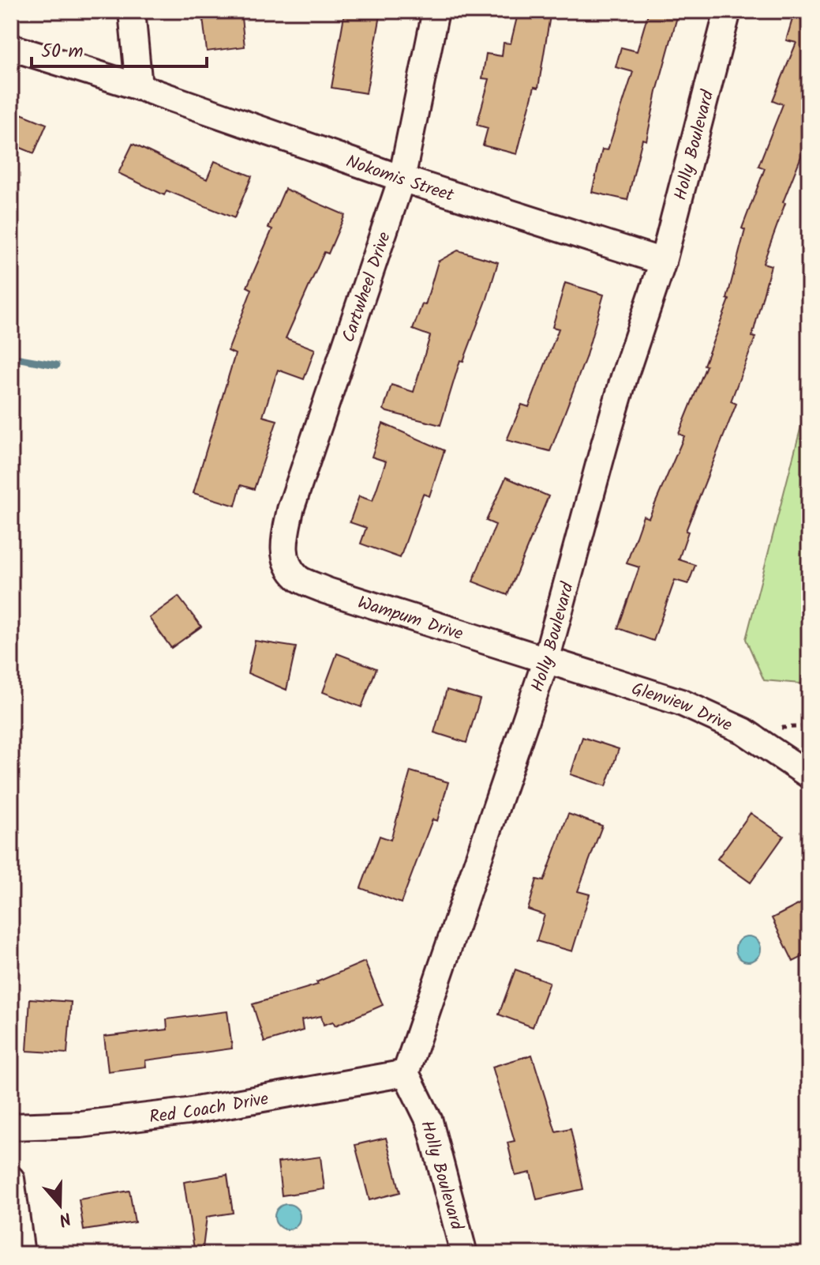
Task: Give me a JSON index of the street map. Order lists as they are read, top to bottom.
{
  "streets": {
    "street": [
      "Holly Boulevard",
      "Nokomis Street",
      "Cartwheel Drive",
      "Wampum Drive",
      "Glenview Drive",
      "Red Coach Drive"
    ]
  },
  "crossings": [
    ["Holly Boulevard", "Nokomis Street"],
    ["Holly Boulevard", "Wampum Drive"],
    ["Holly Boulevard", "Glenview Drive"],
    ["Holly Boulevard", "Red Coach Drive"],
    ["Nokomis Street", "Cartwheel Drive"],
    ["Cartwheel Drive", "Wampum Drive"],
    ["Wampum Drive", "Glenview Drive"]
  ],
  "scale_bar": "50 m",
  "north": "bottom"
}
